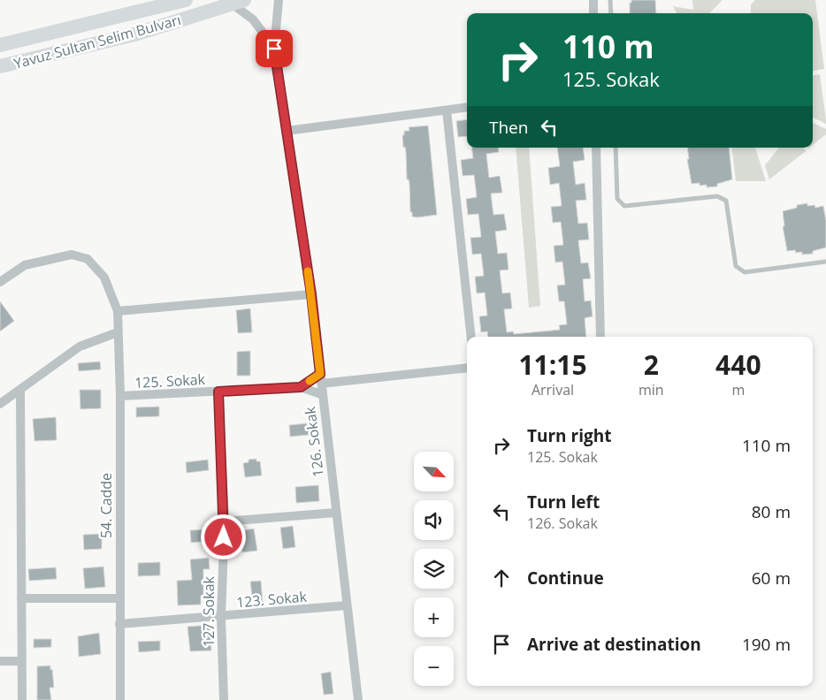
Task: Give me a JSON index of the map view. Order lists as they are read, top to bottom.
{
  "streets": {
    "main road": ["Yavuz Sultan Selim Bulvarı"],
    "street": [
      "125. Sokak",
      "126. Sokak",
      "54. Cadde",
      "123. Sokak",
      "127. Sokak"
    ]
  },
  "crossings": [
    ["125. Sokak", "126. Sokak"],
    ["125. Sokak", "54. Cadde"],
    ["125. Sokak", "127. Sokak"],
    ["126. Sokak", "123. Sokak"],
    ["54. Cadde", "123. Sokak"],
    ["123. Sokak", "127. Sokak"]
  ],
  "north": "bottom right",
  "page": {
    "turn": ["110 m", "125. Sokak"],
    "then": "Then",
    "eta": [
      "11:15",
      "Arrival",
      "2",
      "min",
      "440",
      "m"
    ],
    "list": [
      {
        "name": "Turn right",
        "note": "125. Sokak",
        "value": "110 m"
      },
      {
        "name": "Turn left",
        "note": "126. Sokak",
        "value": "80 m"
      },
      {
        "name": "Continue",
        "value": "60 m"
      },
      {
        "name": "Arrive at destination",
        "value": "190 m"
      }
    ],
    "map_buttons": ["+", "−"]
  }
}
